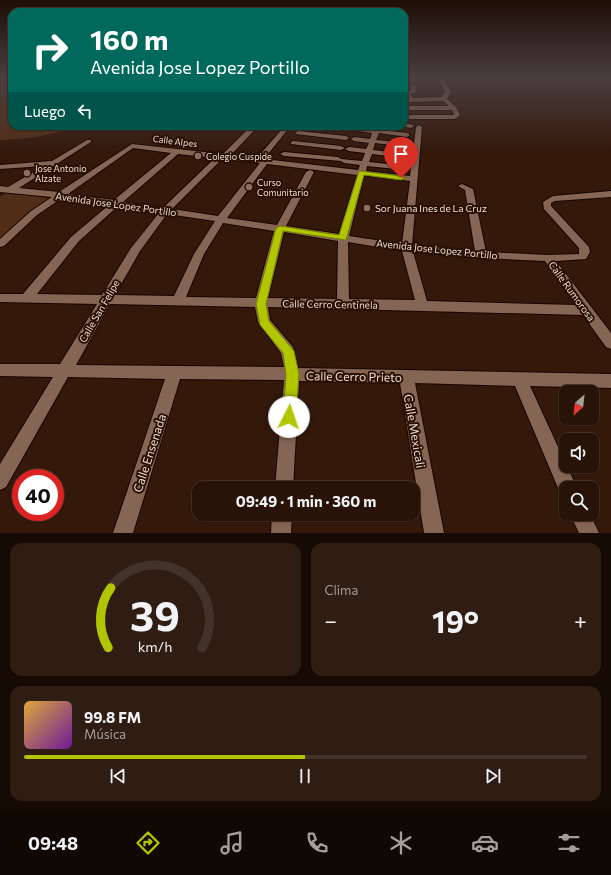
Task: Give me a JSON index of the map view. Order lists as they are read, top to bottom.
{
  "streets": {
    "street": [
      "Calle Alpes",
      "Avenida Jose Lopez Portillo",
      "Calle Rumorosa",
      "Calle Cerro Centinela",
      "Calle San Felipe",
      "Calle Cerro Prieto",
      "Calle Mexicali",
      "Calle Ensenada"
    ]
  },
  "crossings": [
    ["Calle Alpes", "Avenida Jose Lopez Portillo"],
    ["Calle Alpes", "Calle San Felipe"],
    ["Avenida Jose Lopez Portillo", "Calle Rumorosa"],
    ["Avenida Jose Lopez Portillo", "Calle San Felipe"],
    ["Calle Rumorosa", "Calle Cerro Centinela"],
    ["Calle Cerro Centinela", "Calle San Felipe"],
    ["Calle San Felipe", "Calle Cerro Prieto"],
    ["Calle Cerro Prieto", "Calle Mexicali"],
    ["Calle Cerro Prieto", "Calle Ensenada"]
  ],
  "places": [
    "Colegio Cuspide",
    "Jose Antonio Alzate",
    "Curso Comunitario",
    "Sor Juana Ines de La Cruz"
  ],
  "north": "bottom left",
  "page": {
    "turn": ["160 m", "Avenida Jose Lopez Portillo"],
    "then": "Luego",
    "limit": "40",
    "trip": "09:49 · 1 min · 360 m",
    "tile": "Clima",
    "heat": ["−", "19°", "+"],
    "song": ["99.8 FM", "Música"],
    "tabs": "09:48",
    "gauge": ["39", "km/h"]
  }
}
